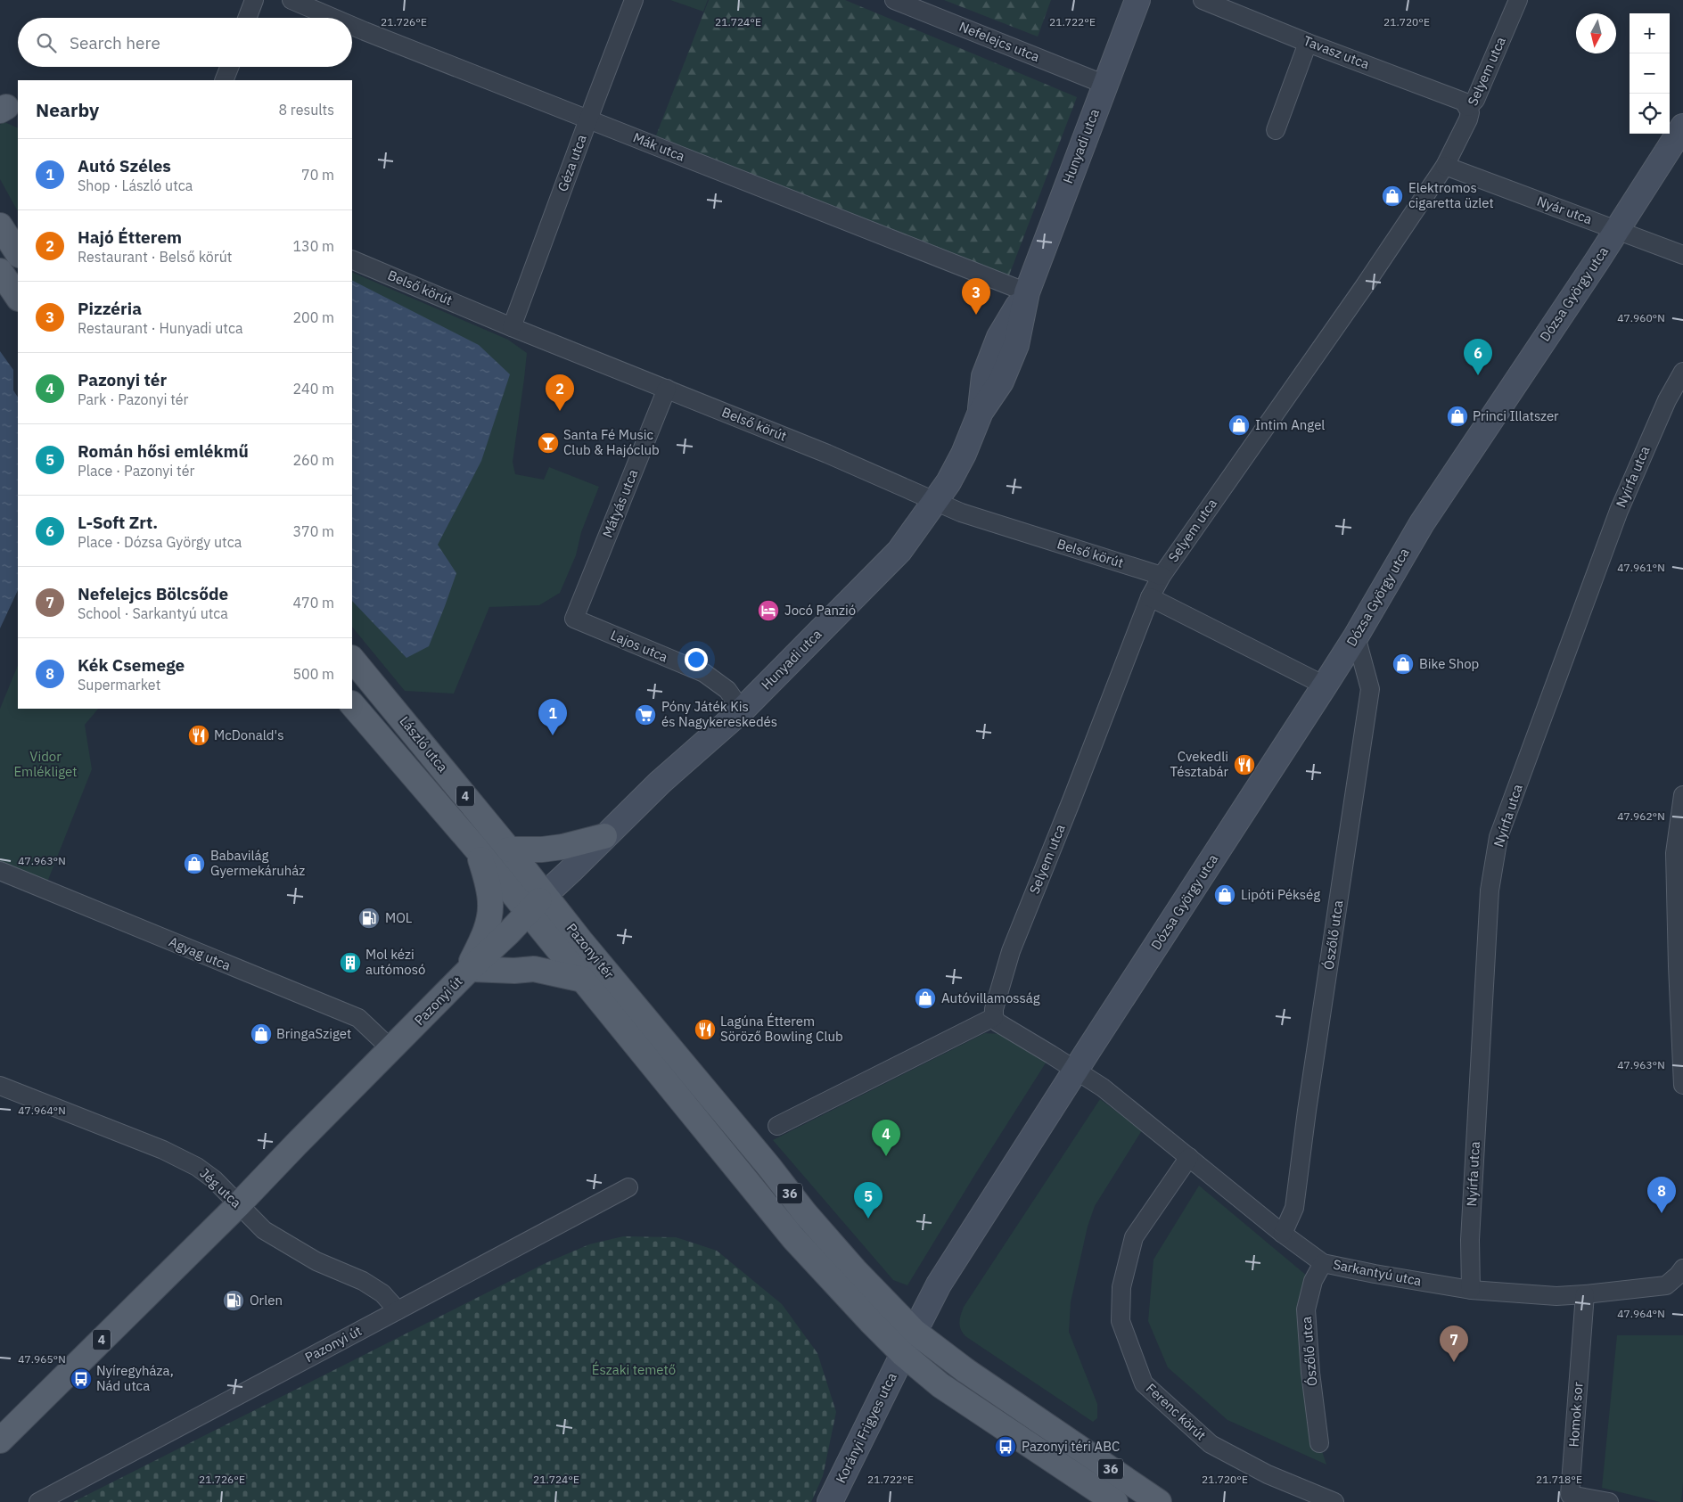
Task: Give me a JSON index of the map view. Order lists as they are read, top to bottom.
{
  "streets": {
    "main road": [
      "László utca",
      "4",
      "Pazonyi tér",
      "Pazonyi út",
      "36"
    ],
    "street": [
      "Nefelejcs utca",
      "Tavasz utca",
      "Selyem utca",
      "Hunyadi utca",
      "Mák utca",
      "Géza utca",
      "Nyár utca",
      "Belső körút",
      "Dózsa György utca",
      "Nyírfa utca",
      "Mátyás utca",
      "Lajos utca",
      "Ószőlő utca",
      "Agyag utca",
      "Jég utca",
      "Sarkantyú utca",
      "Ferenc körút",
      "Homok sor",
      "Korányi Frigyes utca"
    ]
  },
  "crossings": [
    ["Nefelejcs utca", "Hunyadi utca"],
    ["Tavasz utca", "Selyem utca"],
    ["Selyem utca", "Nyár utca"],
    ["Selyem utca", "Belső körút"],
    ["Hunyadi utca", "Mák utca"],
    ["Hunyadi utca", "Belső körút"],
    ["Hunyadi utca", "Lajos utca"],
    ["Hunyadi utca", "László utca"],
    ["Hunyadi utca", "4"],
    ["Hunyadi utca", "Pazonyi tér"],
    ["Mák utca", "Géza utca"],
    ["Géza utca", "Belső körút"],
    ["Nyár utca", "Dózsa György utca"],
    ["Belső körút", "Mátyás utca"],
    ["Dózsa György utca", "Ószőlő utca"],
    ["Dózsa György utca", "Sarkantyú utca"],
    ["Nyírfa utca", "Sarkantyú utca"],
    ["Mátyás utca", "Lajos utca"],
    ["László utca", "4"],
    ["László utca", "Pazonyi tér"],
    ["László utca", "36"],
    ["4", "Pazonyi tér"],
    ["4", "Pazonyi út"],
    ["4", "36"],
    ["Ószőlő utca", "Sarkantyú utca"],
    ["Pazonyi tér", "36"],
    ["Pazonyi tér", "Korányi Frigyes utca"],
    ["Agyag utca", "Pazonyi út"],
    ["Pazonyi út", "Jég utca"],
    ["36", "Korányi Frigyes utca"],
    ["Sarkantyú utca", "Ferenc körút"],
    ["Sarkantyú utca", "Homok sor"]
  ],
  "parks": ["Vidor Emlékliget", "Északi temető"],
  "places": {
    "shop": [
      "Elektromos cigaretta üzlet",
      "Princi Illatszer",
      "Intim Angel",
      "Bike Shop",
      "Babavilág Gyermekáruház",
      "Lipóti Pékség",
      "Autóvillamosság",
      "BringaSziget"
    ],
    "bar": ["Santa Fé Music Club & Hajóclub"],
    "hotel": ["Jocó Panzió"],
    "supermarket": ["Póny Játék Kis és Nagykereskedés"],
    "restaurant": ["McDonald's", "Cvekedli Tésztabár", "Lagúna Étterem Söröző Bowling Club"],
    "fuel station": ["MOL", "Orlen"],
    "building": ["Mol kézi autómosó"],
    "bus stop": ["Nyíregyháza, Nád utca", "Pazonyi téri ABC"]
  },
  "north": "bottom",
  "page": {
    "map_buttons": ["+", "−"],
    "search": "Search here",
    "heading": ["Nearby", "8 results"],
    "list": [
      {
        "mark": "1",
        "name": "Autó Széles",
        "note": "Shop · László utca",
        "value": "70 m"
      },
      {
        "mark": "2",
        "name": "Hajó Étterem",
        "note": "Restaurant · Belső körút",
        "value": "130 m"
      },
      {
        "mark": "3",
        "name": "Pizzéria",
        "note": "Restaurant · Hunyadi utca",
        "value": "200 m"
      },
      {
        "mark": "4",
        "name": "Pazonyi tér",
        "note": "Park · Pazonyi tér",
        "value": "240 m"
      },
      {
        "mark": "5",
        "name": "Román hősi emlékmű",
        "note": "Place · Pazonyi tér",
        "value": "260 m"
      },
      {
        "mark": "6",
        "name": "L-Soft Zrt.",
        "note": "Place · Dózsa György utca",
        "value": "370 m"
      },
      {
        "mark": "7",
        "name": "Nefelejcs Bölcsőde",
        "note": "School · Sarkantyú utca",
        "value": "470 m"
      },
      {
        "mark": "8",
        "name": "Kék Csemege",
        "note": "Supermarket",
        "value": "500 m"
      }
    ],
    "pins": [
      "3",
      "6",
      "2",
      "1",
      "4",
      "8",
      "5",
      "7"
    ]
  },
  "coordinates": [
    "21.726°E",
    "21.724°E",
    "21.722°E",
    "21.720°E",
    "47.960°N",
    "47.961°N",
    "47.962°N",
    "47.963°N",
    "47.964°N",
    "47.965°N",
    "21.718°E"
  ]
}
